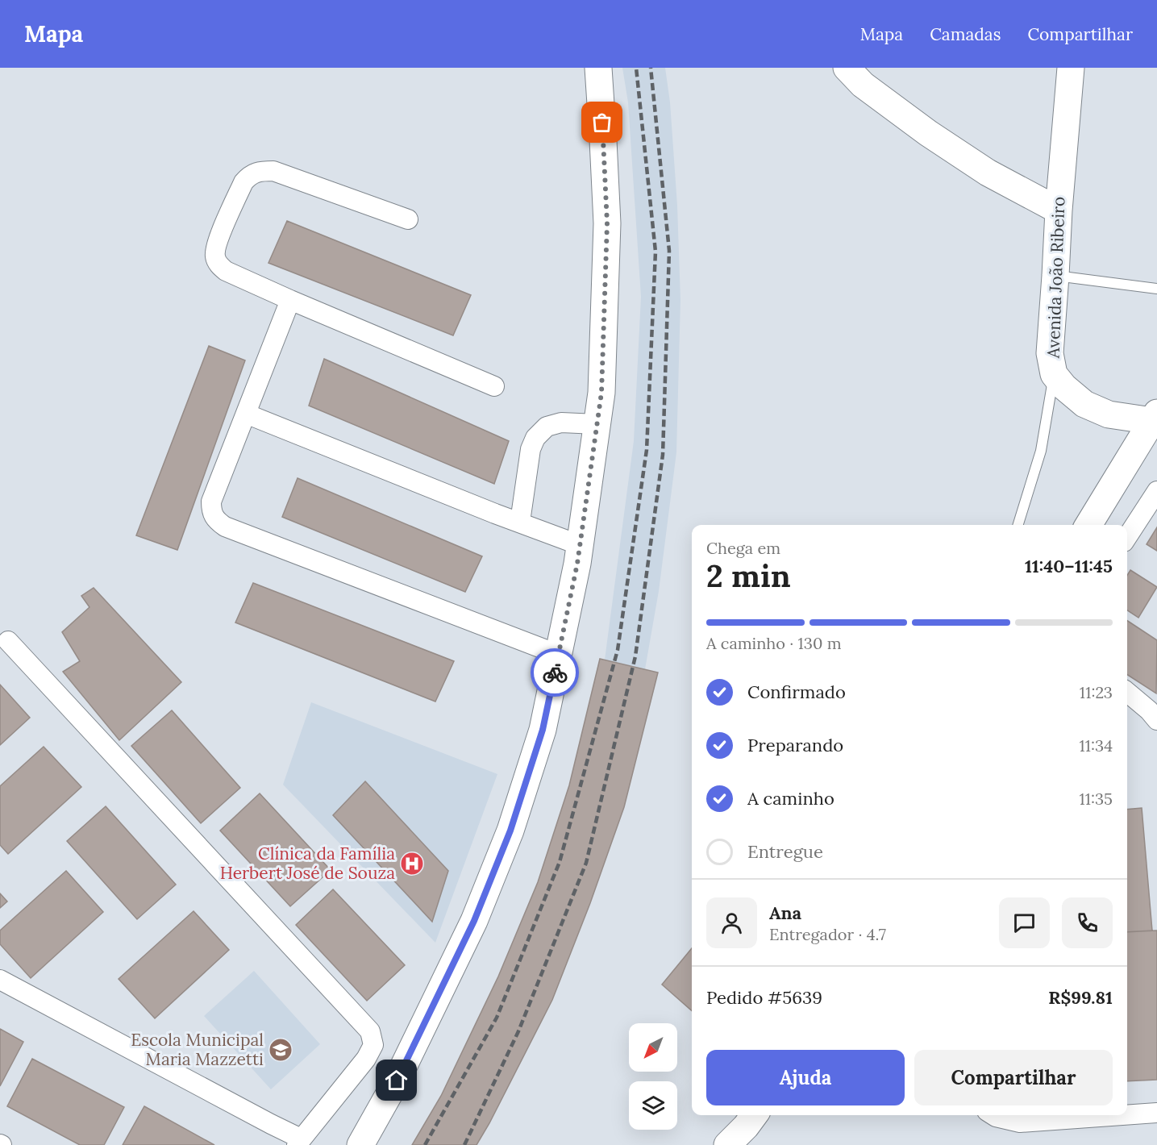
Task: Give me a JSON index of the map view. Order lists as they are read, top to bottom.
{
  "streets": {
    "main road": ["Avenida João Ribeiro"]
  },
  "places": {
    "hospital": ["Clínica da Família Herbert José de Souza"],
    "school or university": ["Escola Municipal Maria Mazzetti"]
  },
  "north": "bottom left",
  "page": {
    "header": "Mapa",
    "nav": ["Mapa", "Camadas", "Compartilhar"],
    "heading": ["2 min", "Chega em", "11:40–11:45"],
    "panel": [
      "Ana",
      "Entregador · 4.7",
      "Pedido #5639",
      "R$99.81"
    ],
    "bar": "A caminho · 130 m",
    "list": [
      ["Confirmado", "11:23"],
      ["Preparando", "11:34"],
      ["A caminho", "11:35"],
      "Entregue"
    ],
    "buttons": ["Ajuda", "Compartilhar"]
  }
}
